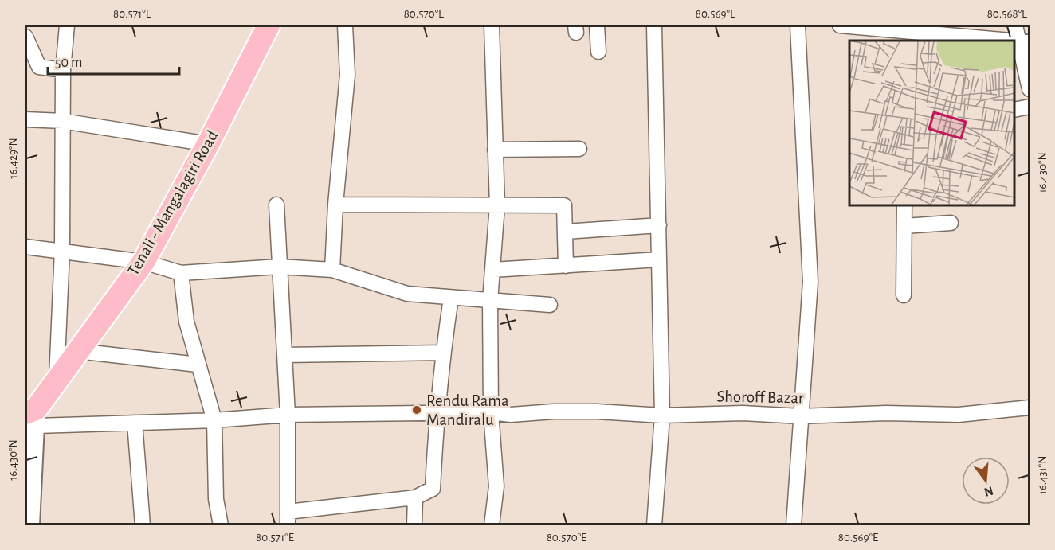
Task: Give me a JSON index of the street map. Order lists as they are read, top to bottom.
{
  "streets": {
    "main road": ["Tenali - Mangalagiri Road"],
    "street": ["Shoroff Bazar"]
  },
  "crossings": [
    ["Tenali - Mangalagiri Road", "Shoroff Bazar"]
  ],
  "places": ["Rendu Rama Mandiralu"],
  "scale_bar": "50 m",
  "north": "bottom",
  "coordinates": [
    "80.571°E",
    "80.570°E",
    "80.569°E",
    "80.568°E",
    "16.429°N",
    "16.430°N",
    "16.431°N"
  ]
}
